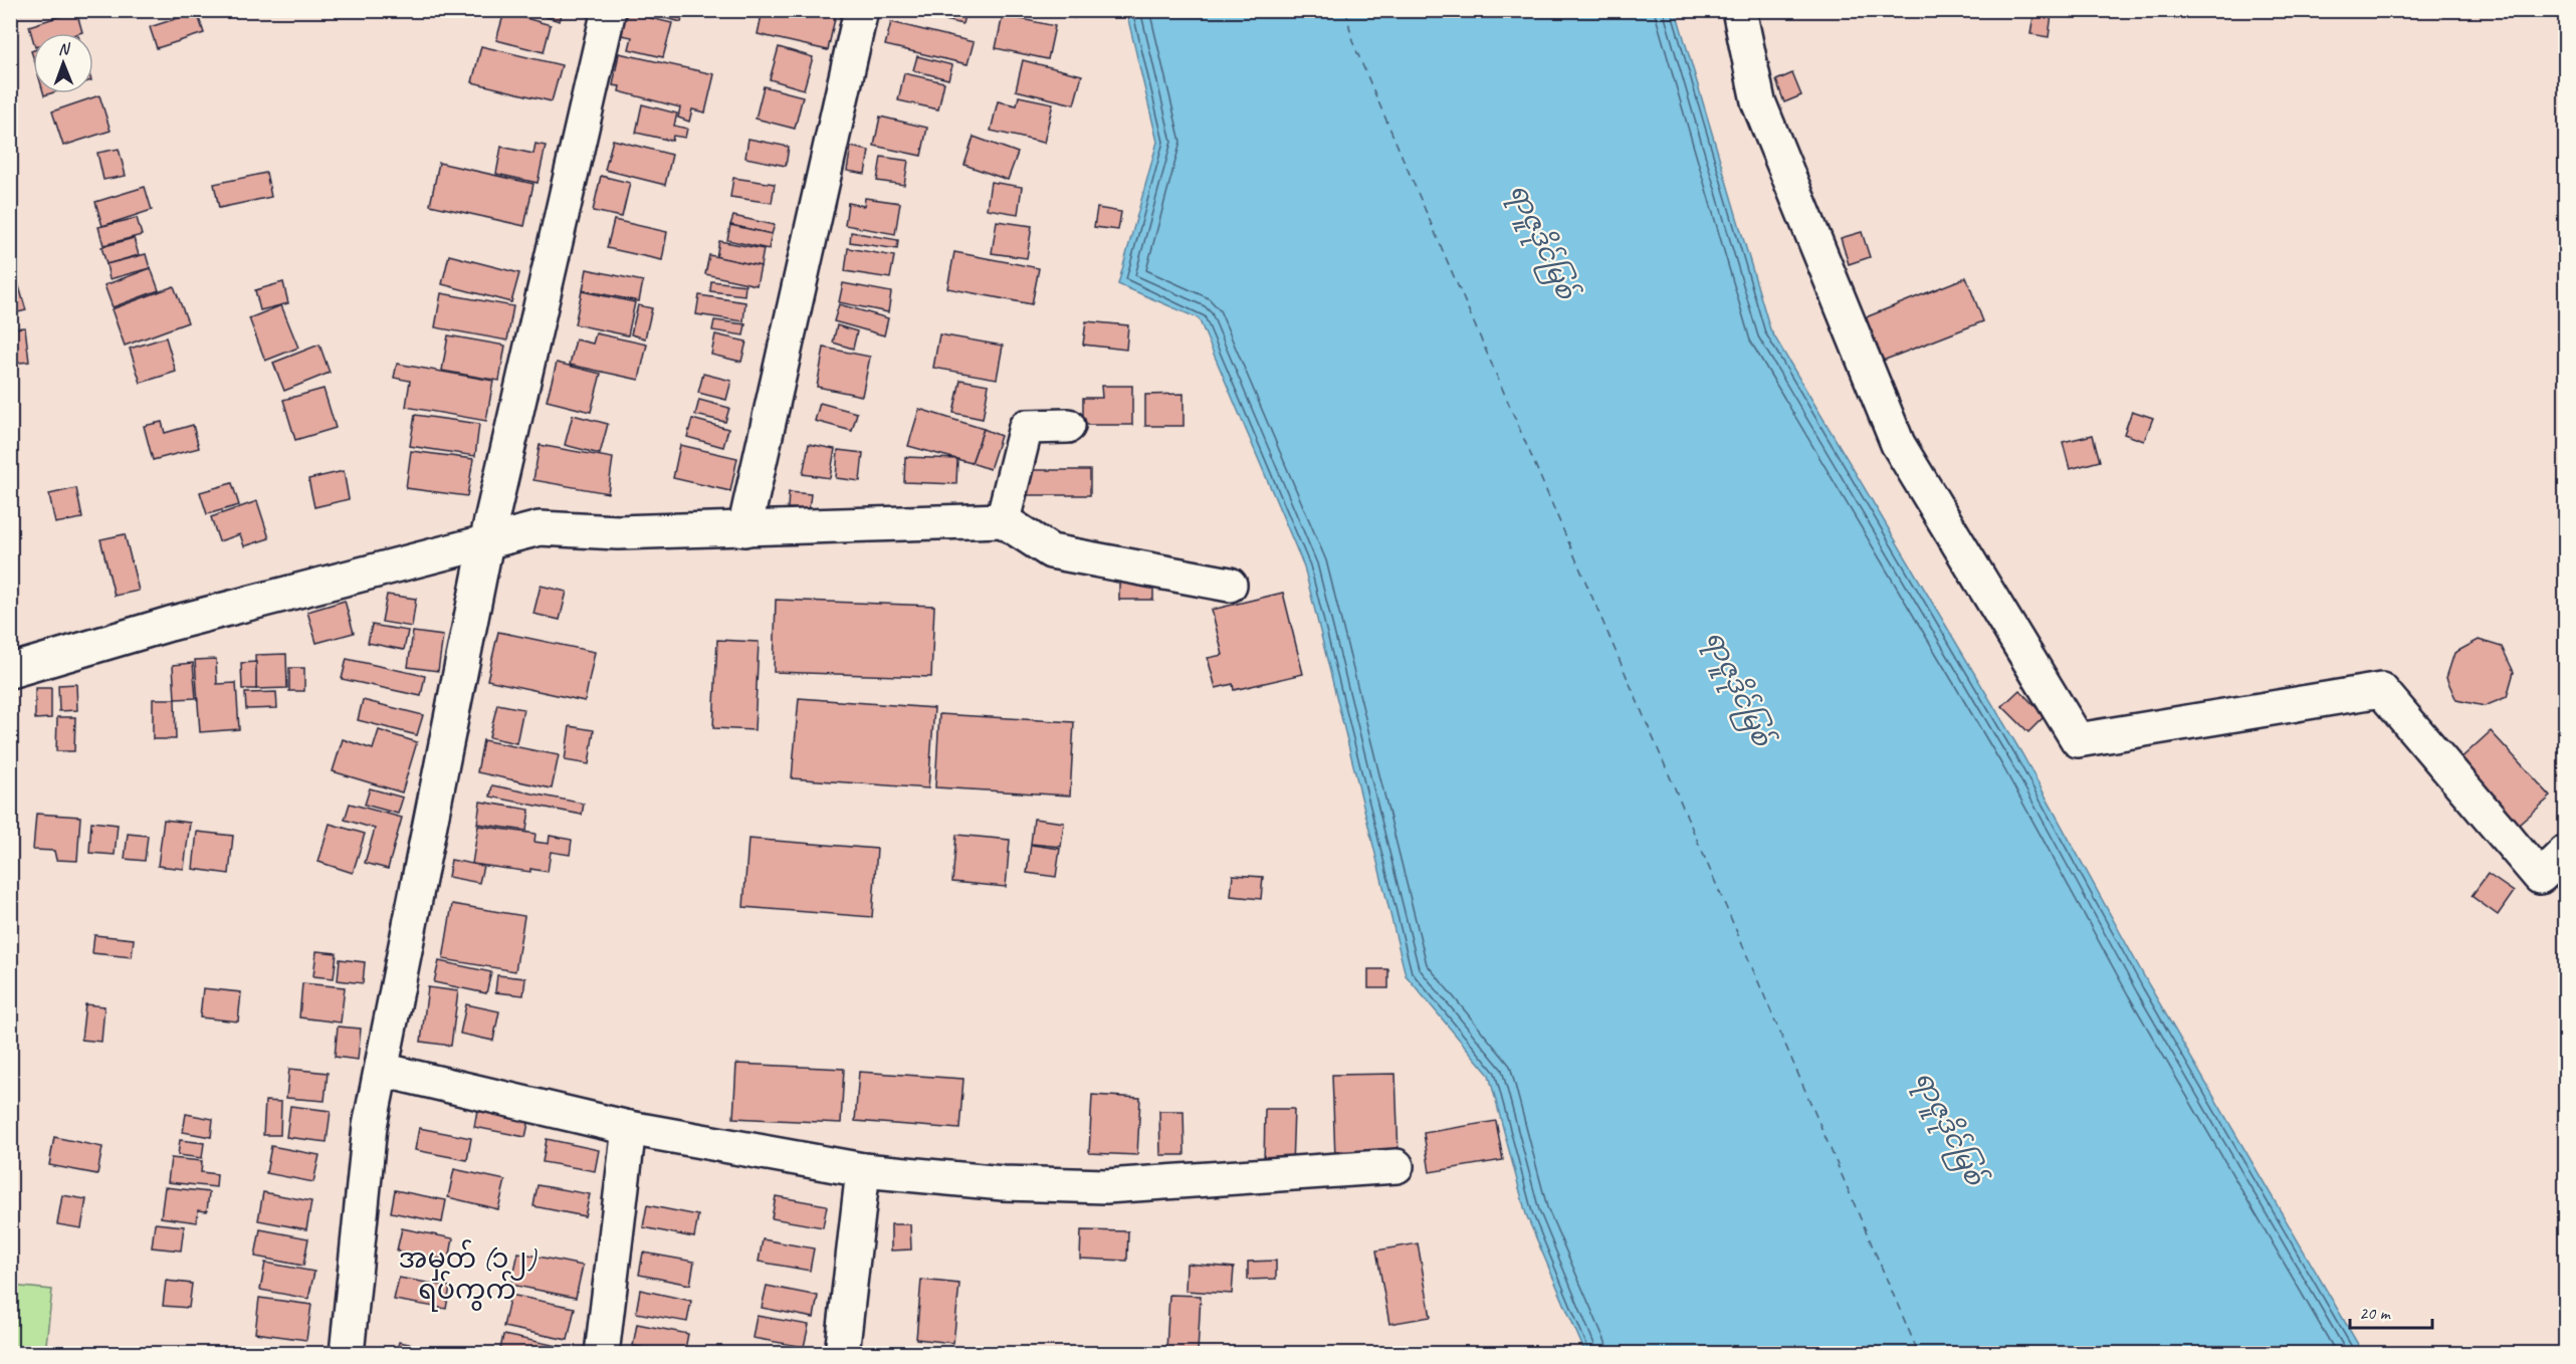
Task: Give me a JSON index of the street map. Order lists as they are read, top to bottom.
{
  "districts": ["အမှတ် (၁၂) ရပ်ကွက်"],
  "water": ["ရာဇူဒိုင်မြစ်"],
  "scale_bar": "20 m",
  "north": "top"
}
